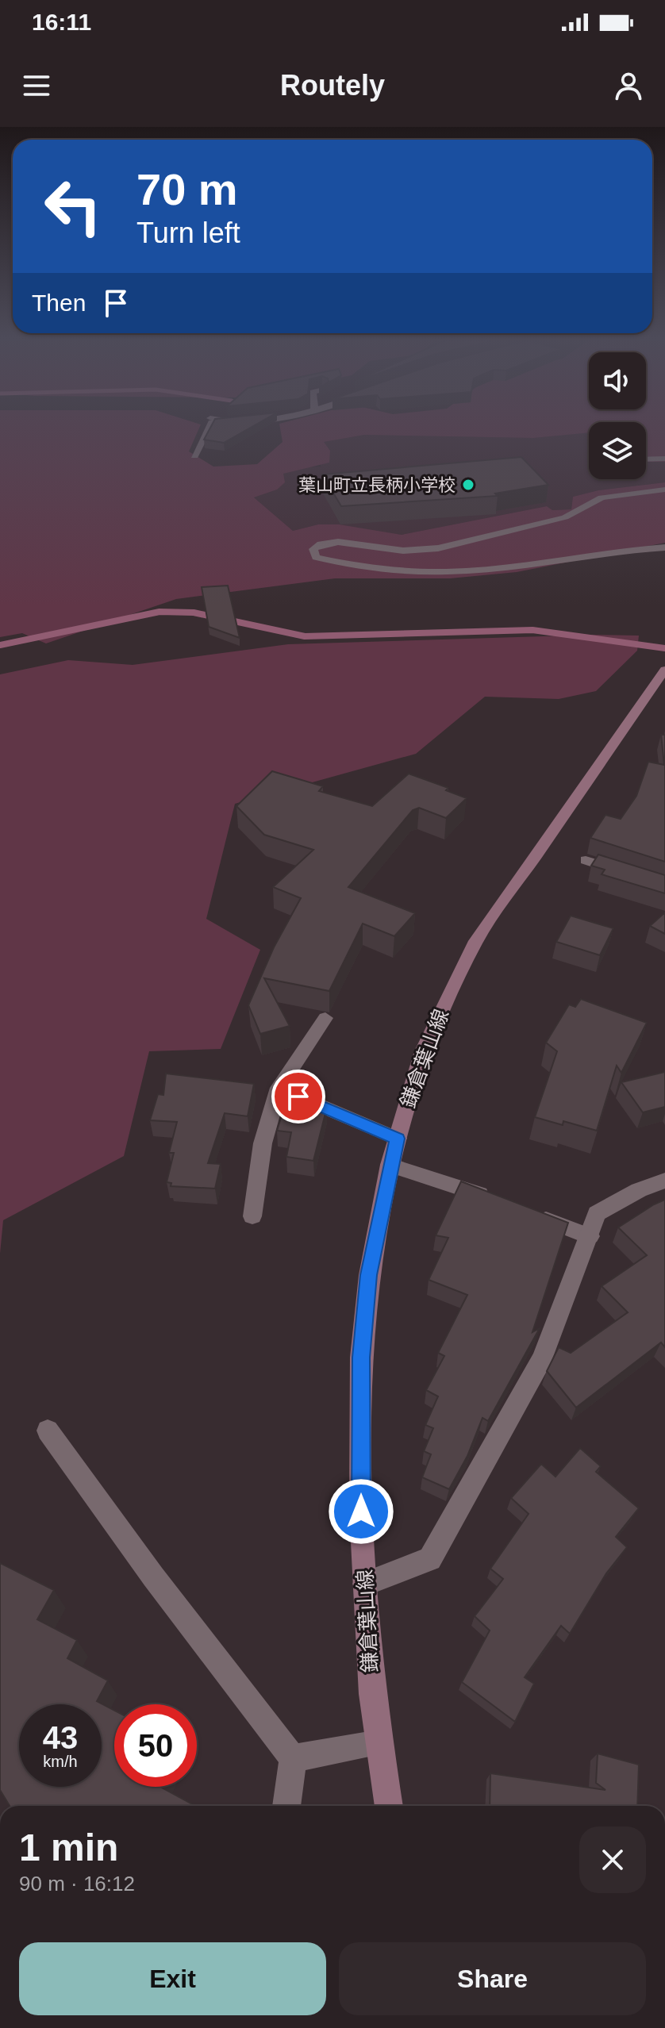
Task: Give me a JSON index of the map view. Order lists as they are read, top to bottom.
{
  "streets": {
    "main road": ["鎌倉葉山線"]
  },
  "places": ["葉山町立長柄小学校"],
  "page": {
    "status": "16:11",
    "header": "Routely",
    "turn": ["70 m", "Turn left"],
    "then": "Then",
    "speed": "43 km/h",
    "limit": "50",
    "heading": ["1 min", "90 m · 16:12"],
    "buttons": ["Exit", "Share"]
  }
}
